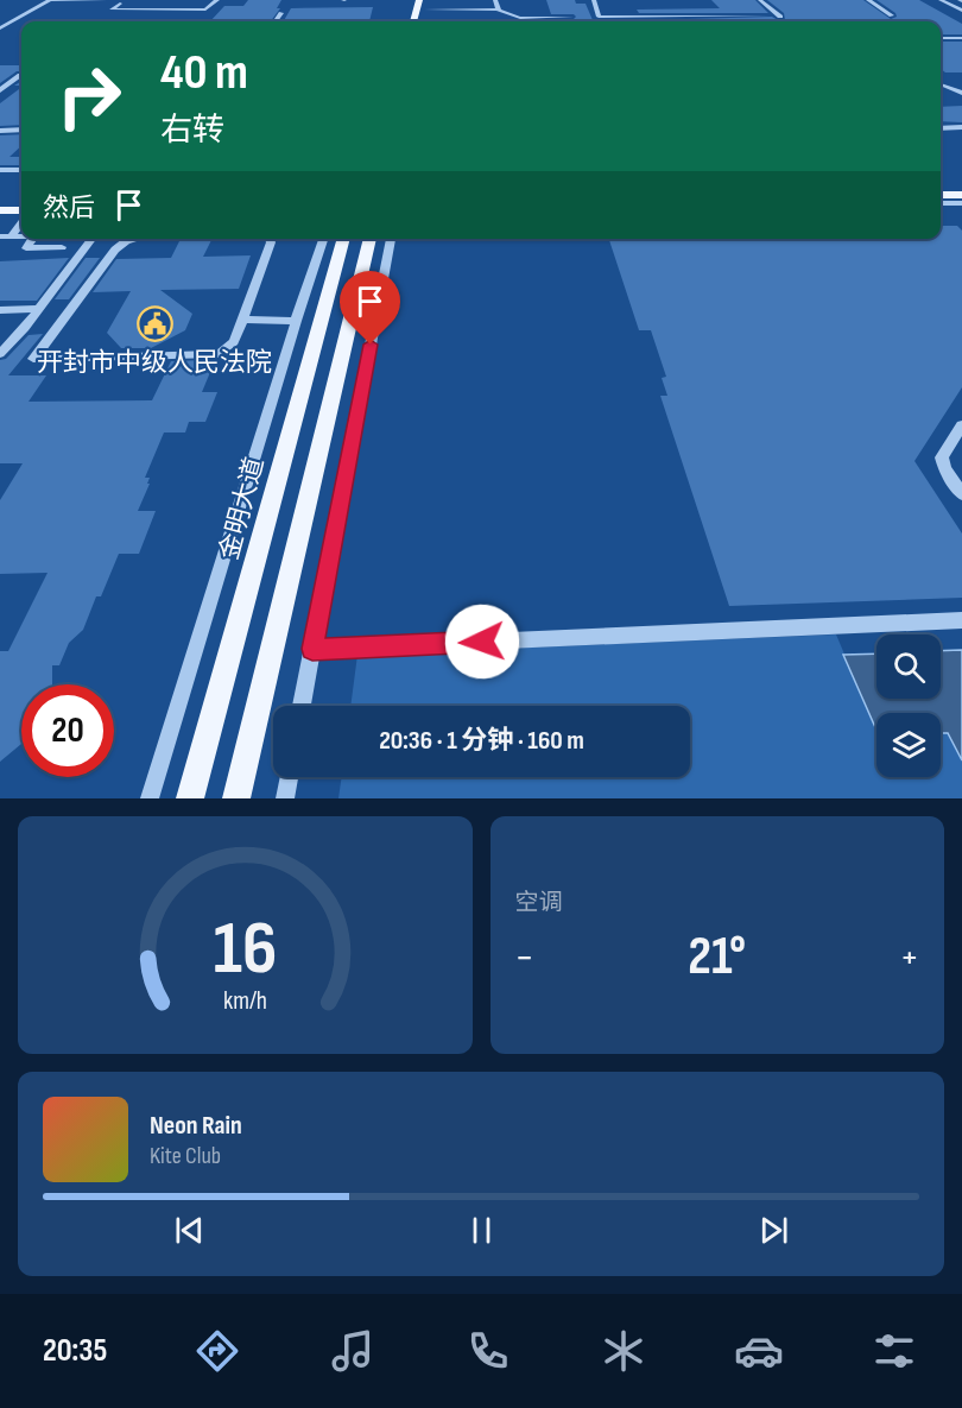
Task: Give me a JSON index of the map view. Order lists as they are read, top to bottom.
{
  "streets": {
    "main road": ["金明大道"]
  },
  "places": {
    "public building": ["开封市中级人民法院"]
  },
  "page": {
    "turn": ["40 m", "右转"],
    "then": "然后",
    "limit": "20",
    "trip": "20:36 · 1 分钟 · 160 m",
    "tile": "空调",
    "heat": ["−", "21°", "+"],
    "song": ["Neon Rain", "Kite Club"],
    "tabs": "20:35",
    "gauge": ["16", "km/h"]
  }
}
